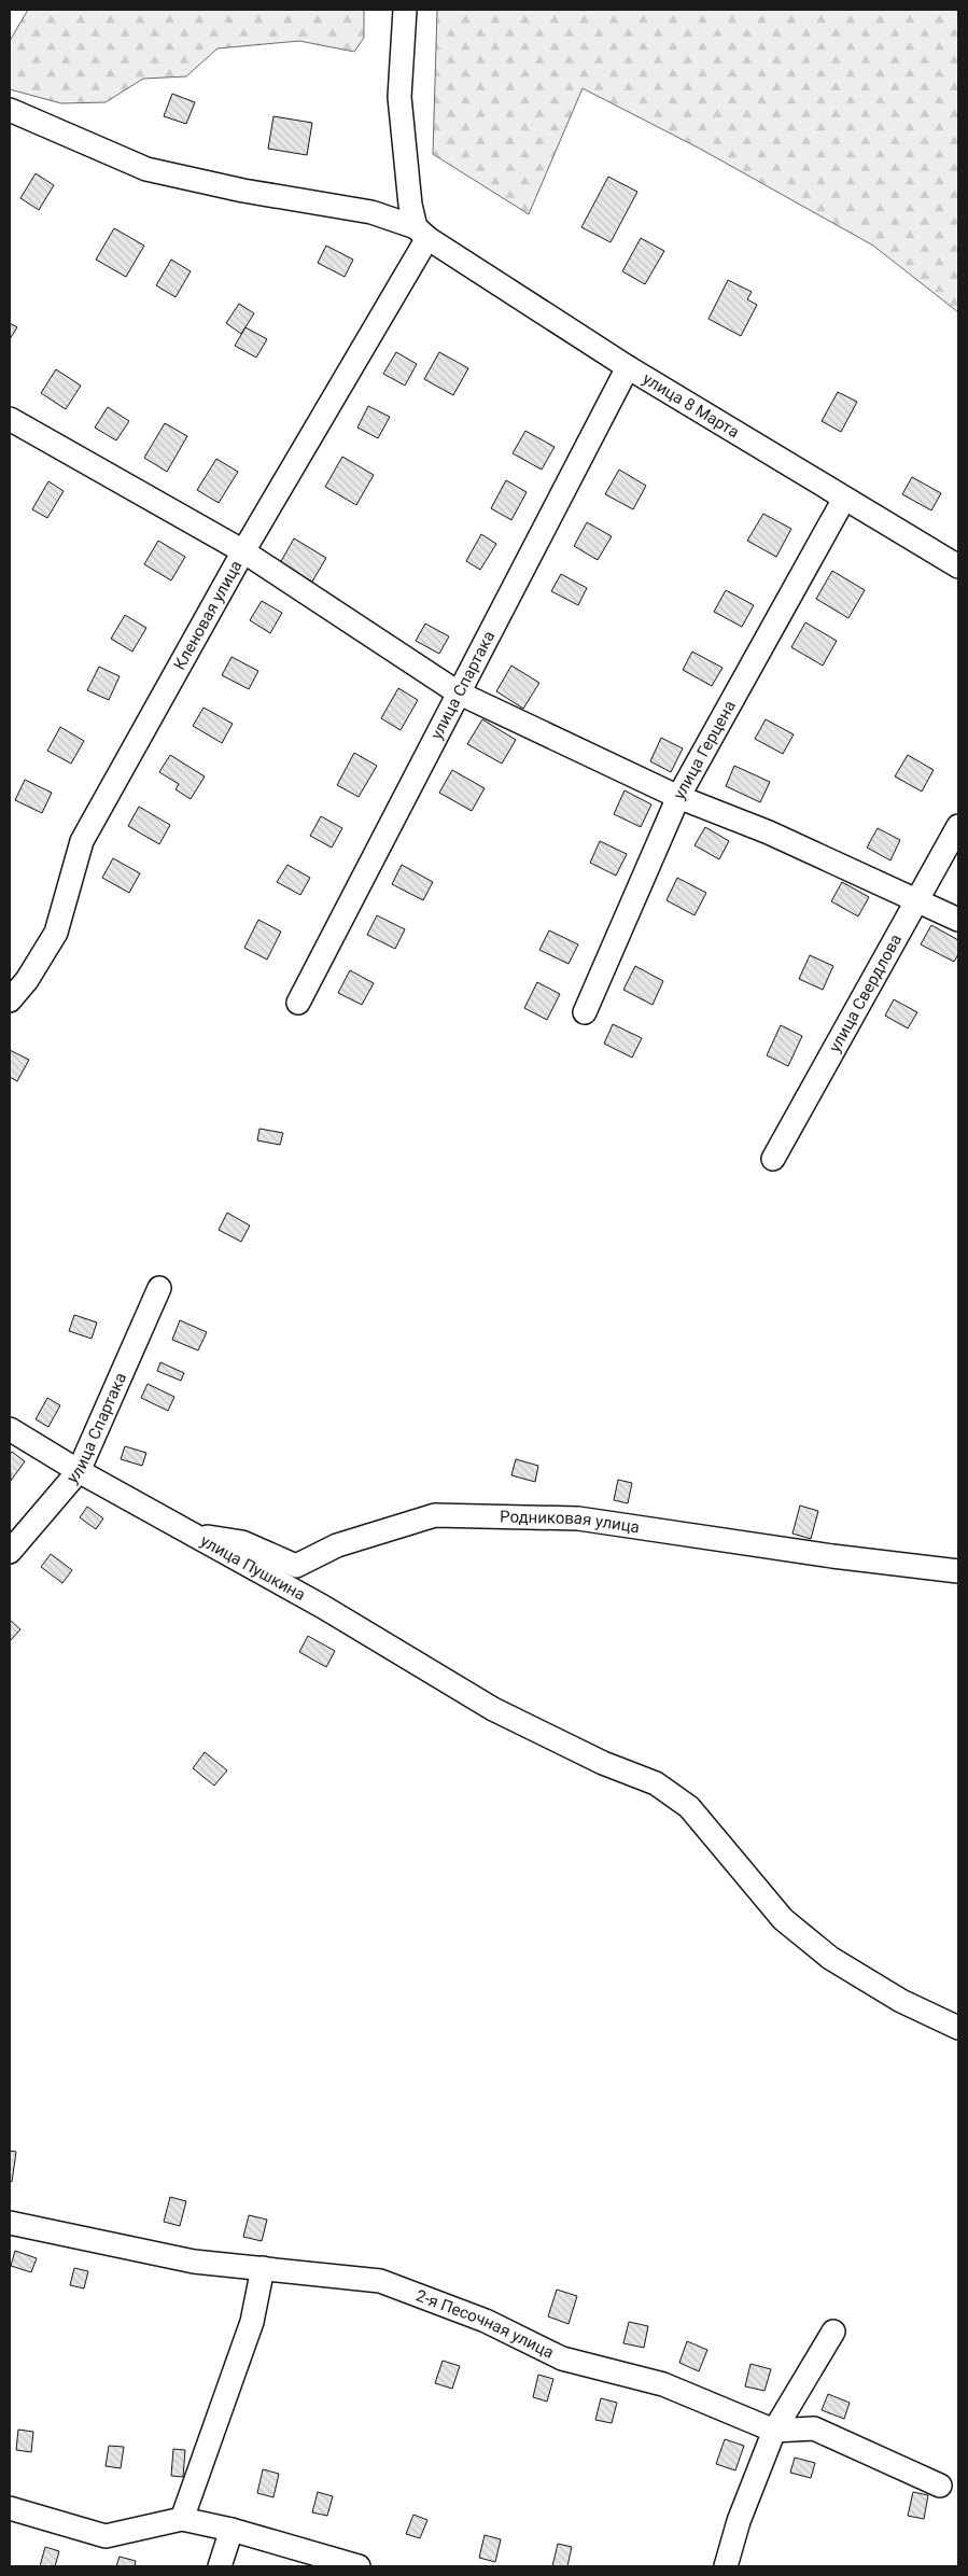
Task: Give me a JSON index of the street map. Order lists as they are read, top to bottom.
{
  "streets": {
    "street": [
      "улица 8 Марта",
      "Кленовая улица",
      "улица Спартака",
      "улица Герцена",
      "улица Свердлова",
      "Родниковая улица",
      "улица Пушкина",
      "2-я Песочная улица"
    ]
  },
  "crossings": [
    ["улица 8 Марта", "Кленовая улица"],
    ["улица 8 Марта", "улица Спартака"],
    ["улица 8 Марта", "улица Герцена"],
    ["улица Спартака", "улица Пушкина"],
    ["Родниковая улица", "улица Пушкина"]
  ]
}
